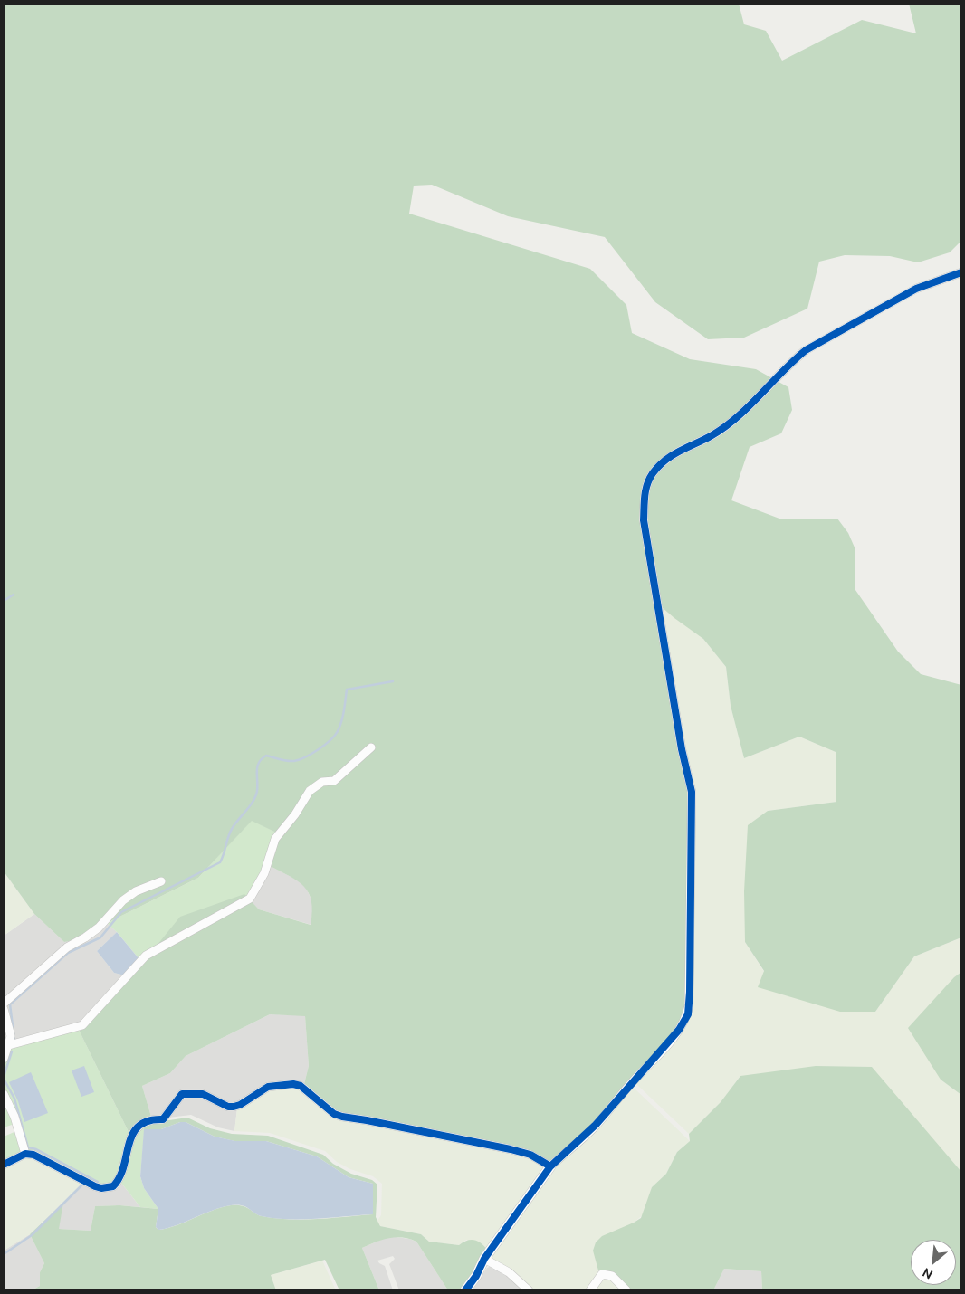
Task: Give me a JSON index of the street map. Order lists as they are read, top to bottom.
{
  "north": "bottom left"
}
